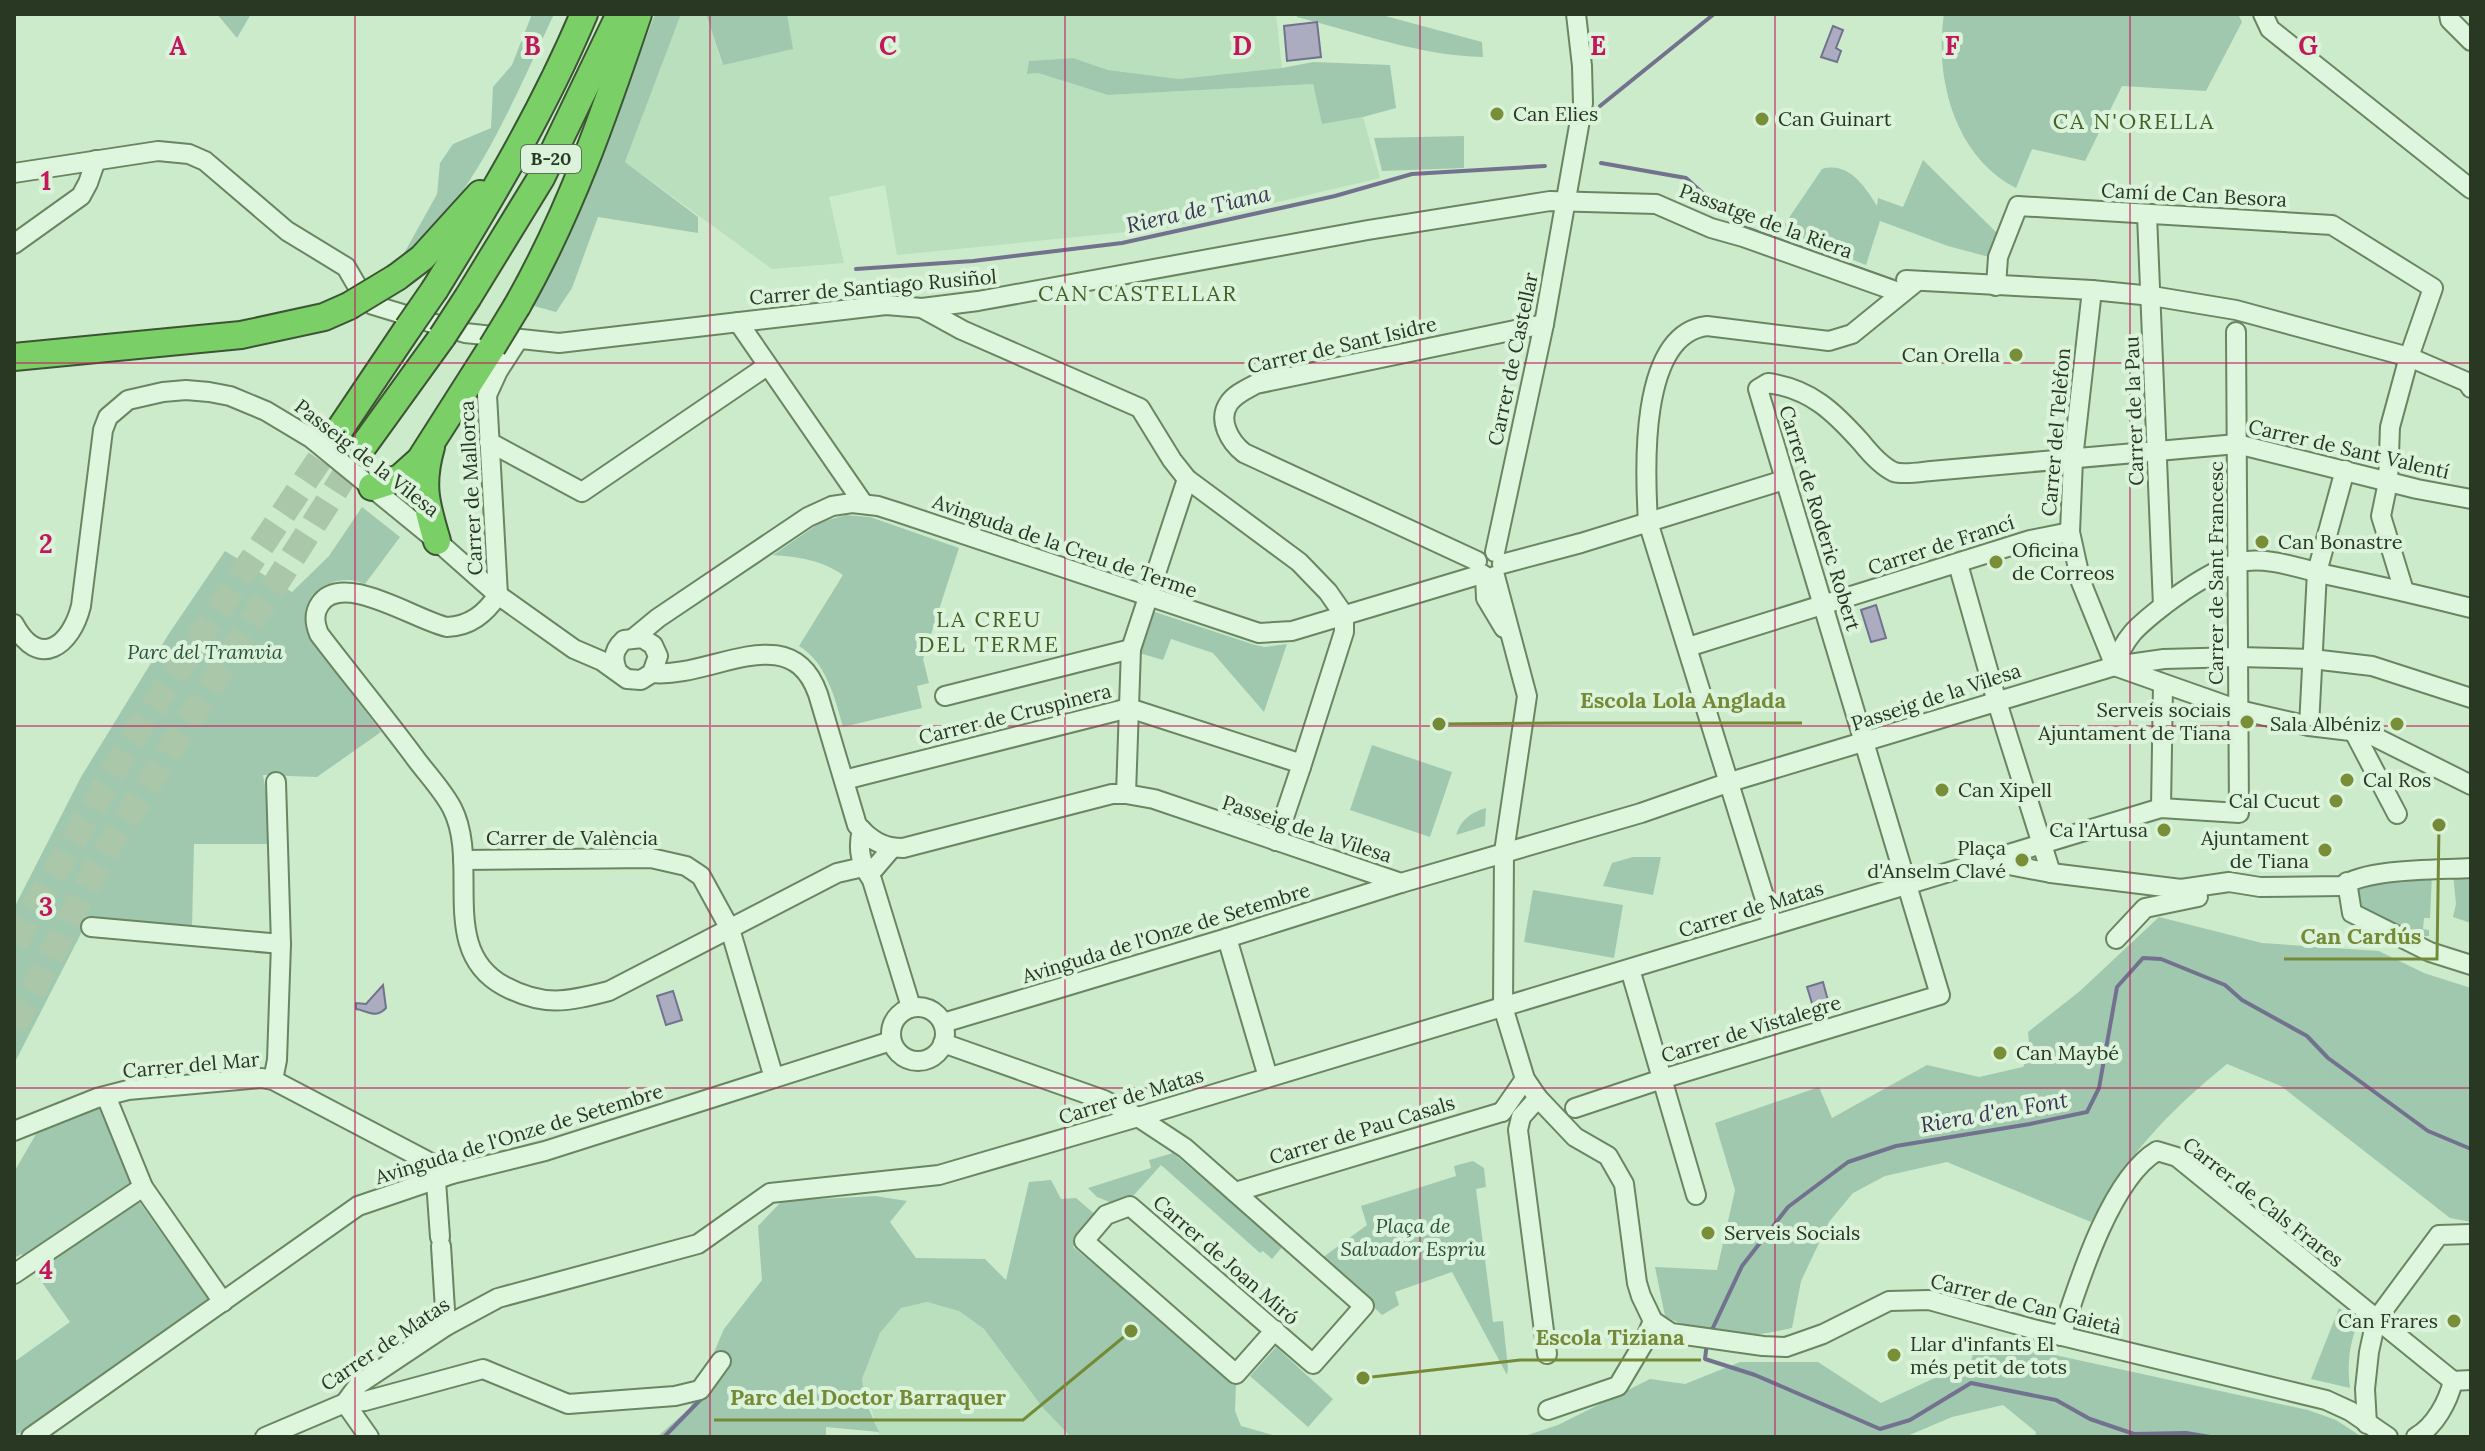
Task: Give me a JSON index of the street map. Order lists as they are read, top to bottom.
{
  "streets": {
    "highway": ["B-20"],
    "street": [
      "Camí de Can Besora",
      "Passatge de la Riera",
      "Carrer de Santiago Rusiñol",
      "Carrer de Sant Isidre",
      "Carrer de Castellar",
      "Carrer de la Pau",
      "Carrer del Telèfon",
      "Carrer de Sant Valentí",
      "Passeig de la Vilesa",
      "Carrer de Mallorca",
      "Carrer de Roderic Robert",
      "Carrer de Francí",
      "Avinguda de la Creu de Terme",
      "Carrer de Sant Francesc",
      "Carrer de Cruspinera",
      "Carrer de València",
      "Carrer de Matas",
      "Avinguda de l'Onze de Setembre",
      "Carrer de Vistalegre",
      "Carrer del Mar",
      "Carrer de Pau Casals",
      "Carrer de Cals Frares",
      "Carrer de Joan Miró",
      "Carrer de Can Gaietà"
    ]
  },
  "crossings": [
    ["B-20", "Passeig de la Vilesa"],
    ["Camí de Can Besora", "Passatge de la Riera"],
    ["Camí de Can Besora", "Carrer de la Pau"],
    ["Passatge de la Riera", "Carrer de Santiago Rusiñol"],
    ["Passatge de la Riera", "Carrer de Castellar"],
    ["Passatge de la Riera", "Carrer de la Pau"],
    ["Passatge de la Riera", "Carrer del Telèfon"],
    ["Carrer de Santiago Rusiñol", "Carrer de Castellar"],
    ["Carrer de Santiago Rusiñol", "Carrer de Mallorca"],
    ["Carrer de Sant Isidre", "Carrer de Castellar"],
    ["Carrer de Sant Isidre", "Avinguda de la Creu de Terme"],
    ["Carrer de Castellar", "Passeig de la Vilesa"],
    ["Carrer de Castellar", "Avinguda de la Creu de Terme"],
    ["Carrer de Castellar", "Carrer de Matas"],
    ["Carrer de Castellar", "Carrer de Pau Casals"],
    ["Carrer de Castellar", "Carrer de Can Gaietà"],
    ["Carrer de la Pau", "Carrer de Sant Valentí"],
    ["Carrer del Telèfon", "Carrer de Sant Valentí"],
    ["Carrer del Telèfon", "Passeig de la Vilesa"],
    ["Carrer del Telèfon", "Carrer de Roderic Robert"],
    ["Carrer del Telèfon", "Carrer de Francí"],
    ["Carrer de Sant Valentí", "Carrer de Roderic Robert"],
    ["Carrer de Sant Valentí", "Carrer de Sant Francesc"],
    ["Passeig de la Vilesa", "Carrer de Mallorca"],
    ["Passeig de la Vilesa", "Carrer de Roderic Robert"],
    ["Passeig de la Vilesa", "Carrer de Sant Francesc"],
    ["Passeig de la Vilesa", "Avinguda de l'Onze de Setembre"],
    ["Carrer de Roderic Robert", "Carrer de Francí"],
    ["Carrer de Roderic Robert", "Avinguda de la Creu de Terme"],
    ["Carrer de Roderic Robert", "Carrer de Matas"],
    ["Carrer de Roderic Robert", "Carrer de Vistalegre"],
    ["Carrer de Sant Francesc", "Carrer de Matas"],
    ["Carrer de València", "Avinguda de l'Onze de Setembre"],
    ["Avinguda de l'Onze de Setembre", "Carrer del Mar"],
    ["Carrer de Pau Casals", "Carrer de Joan Miró"],
    ["Carrer de Cals Frares", "Carrer de Can Gaietà"]
  ],
  "districts": ["CA N'ORELLA", "CAN CASTELLAR", "LA CREU DEL TERME"],
  "water": ["Riera de Tiana", "Riera d'en Font"],
  "parks": ["Parc del Tramvia", "Plaça de Salvador Espriu"],
  "places": [
    "Can Elies",
    "Can Guinart",
    "Can Orella",
    "Can Bonastre",
    "Oficina de Correos",
    "Serveis sociais Ajuntament de Tiana",
    "Escola Lola Anglada",
    "Sala Albéniz",
    "Cal Ros",
    "Can Xipell",
    "Cal Cucut",
    "Can Cardús",
    "Ca l'Artusa",
    "Ajuntament de Tiana",
    "Plaça d'Anselm Clavé",
    "Can Maybé",
    "Serveis Socials",
    "Can Frares",
    "Parc del Doctor Barraquer",
    "Llar d'infants El més petit de tots",
    "Escola Tiziana"
  ],
  "grid": {
    "columns": [
      "A",
      "B",
      "C",
      "D",
      "E",
      "F",
      "G"
    ],
    "rows": [
      "1",
      "2",
      "3",
      "4"
    ]
  }
}
